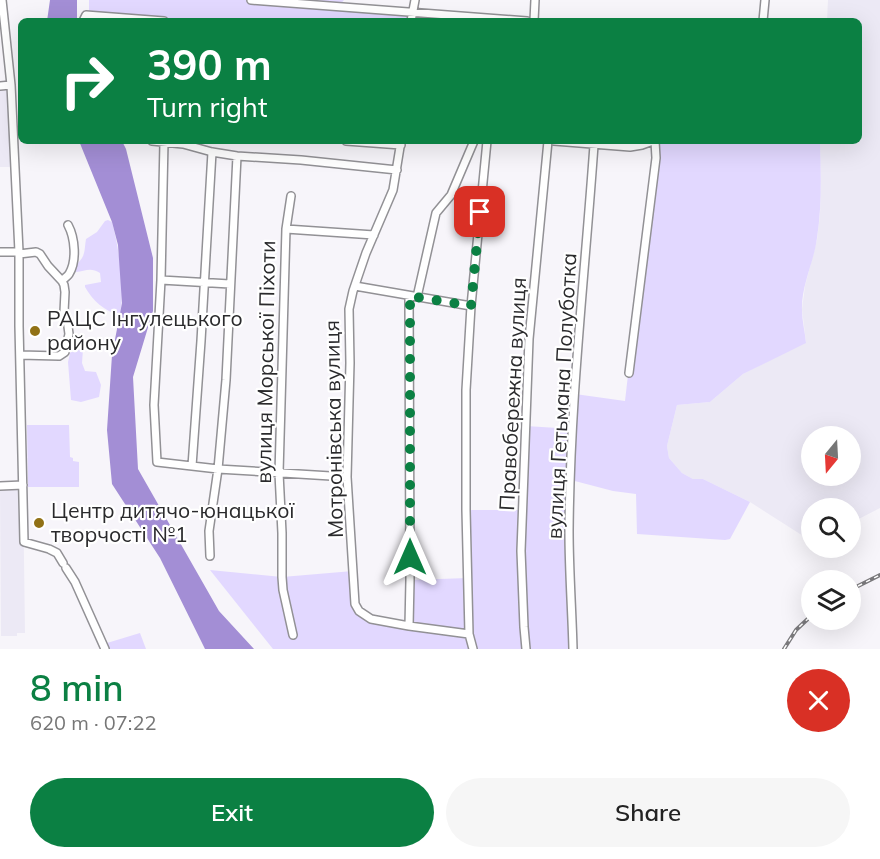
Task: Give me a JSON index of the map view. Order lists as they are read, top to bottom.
{
  "streets": {
    "street": [
      "вулиця Морської Піхоти",
      "Правобережна вулиця",
      "вулиця Гетьмана Полуботка",
      "Мотронівська вулиця"
    ]
  },
  "places": ["РАЦС Інгулецького району", "Центр дитячо-юнацької творчості №1"],
  "north": "bottom",
  "page": {
    "turn": ["390 m", "Turn right"],
    "heading": ["8 min", "620 m · 07:22"],
    "buttons": ["Exit", "Share"]
  }
}
